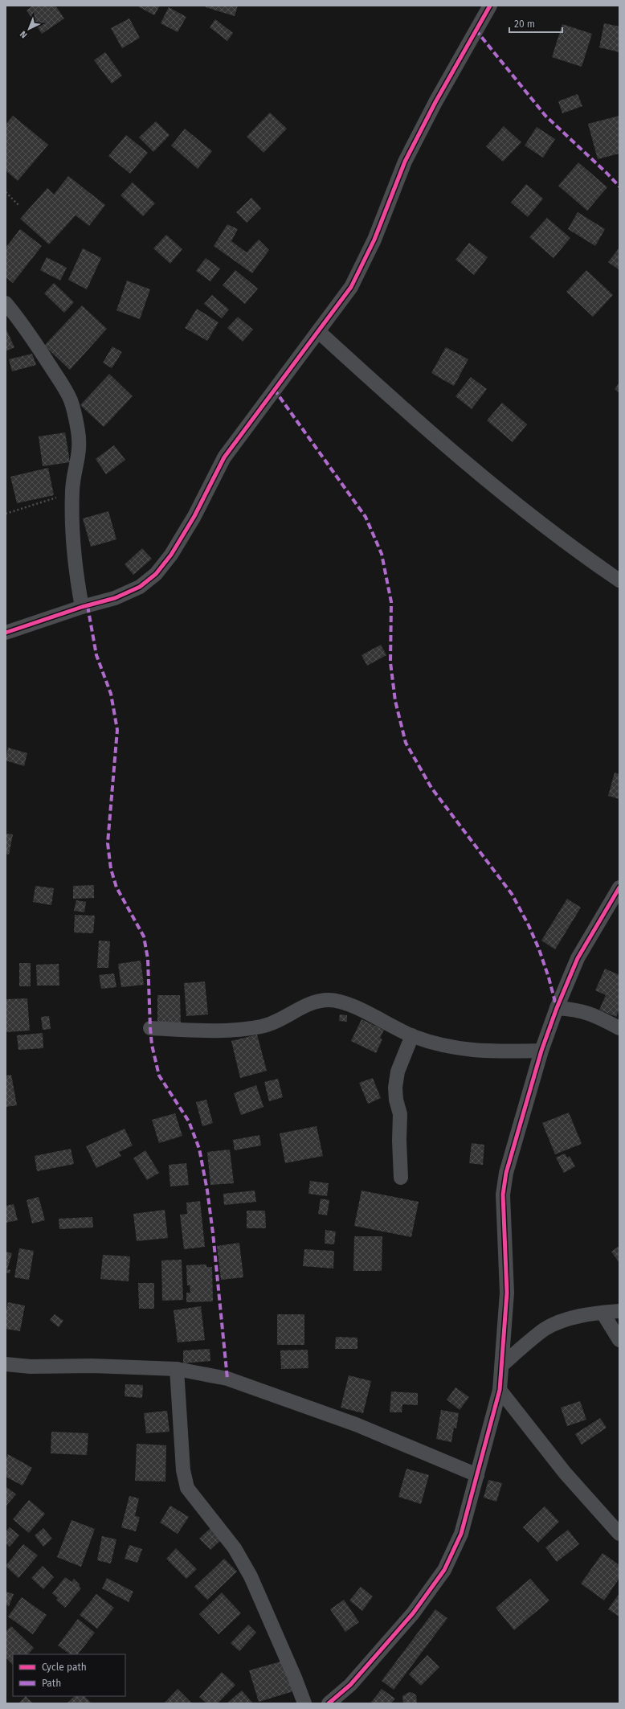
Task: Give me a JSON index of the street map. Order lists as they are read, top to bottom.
{
  "legend": ["Cycle path", "Path"],
  "scale_bar": "20 m",
  "north": "bottom left"
}
